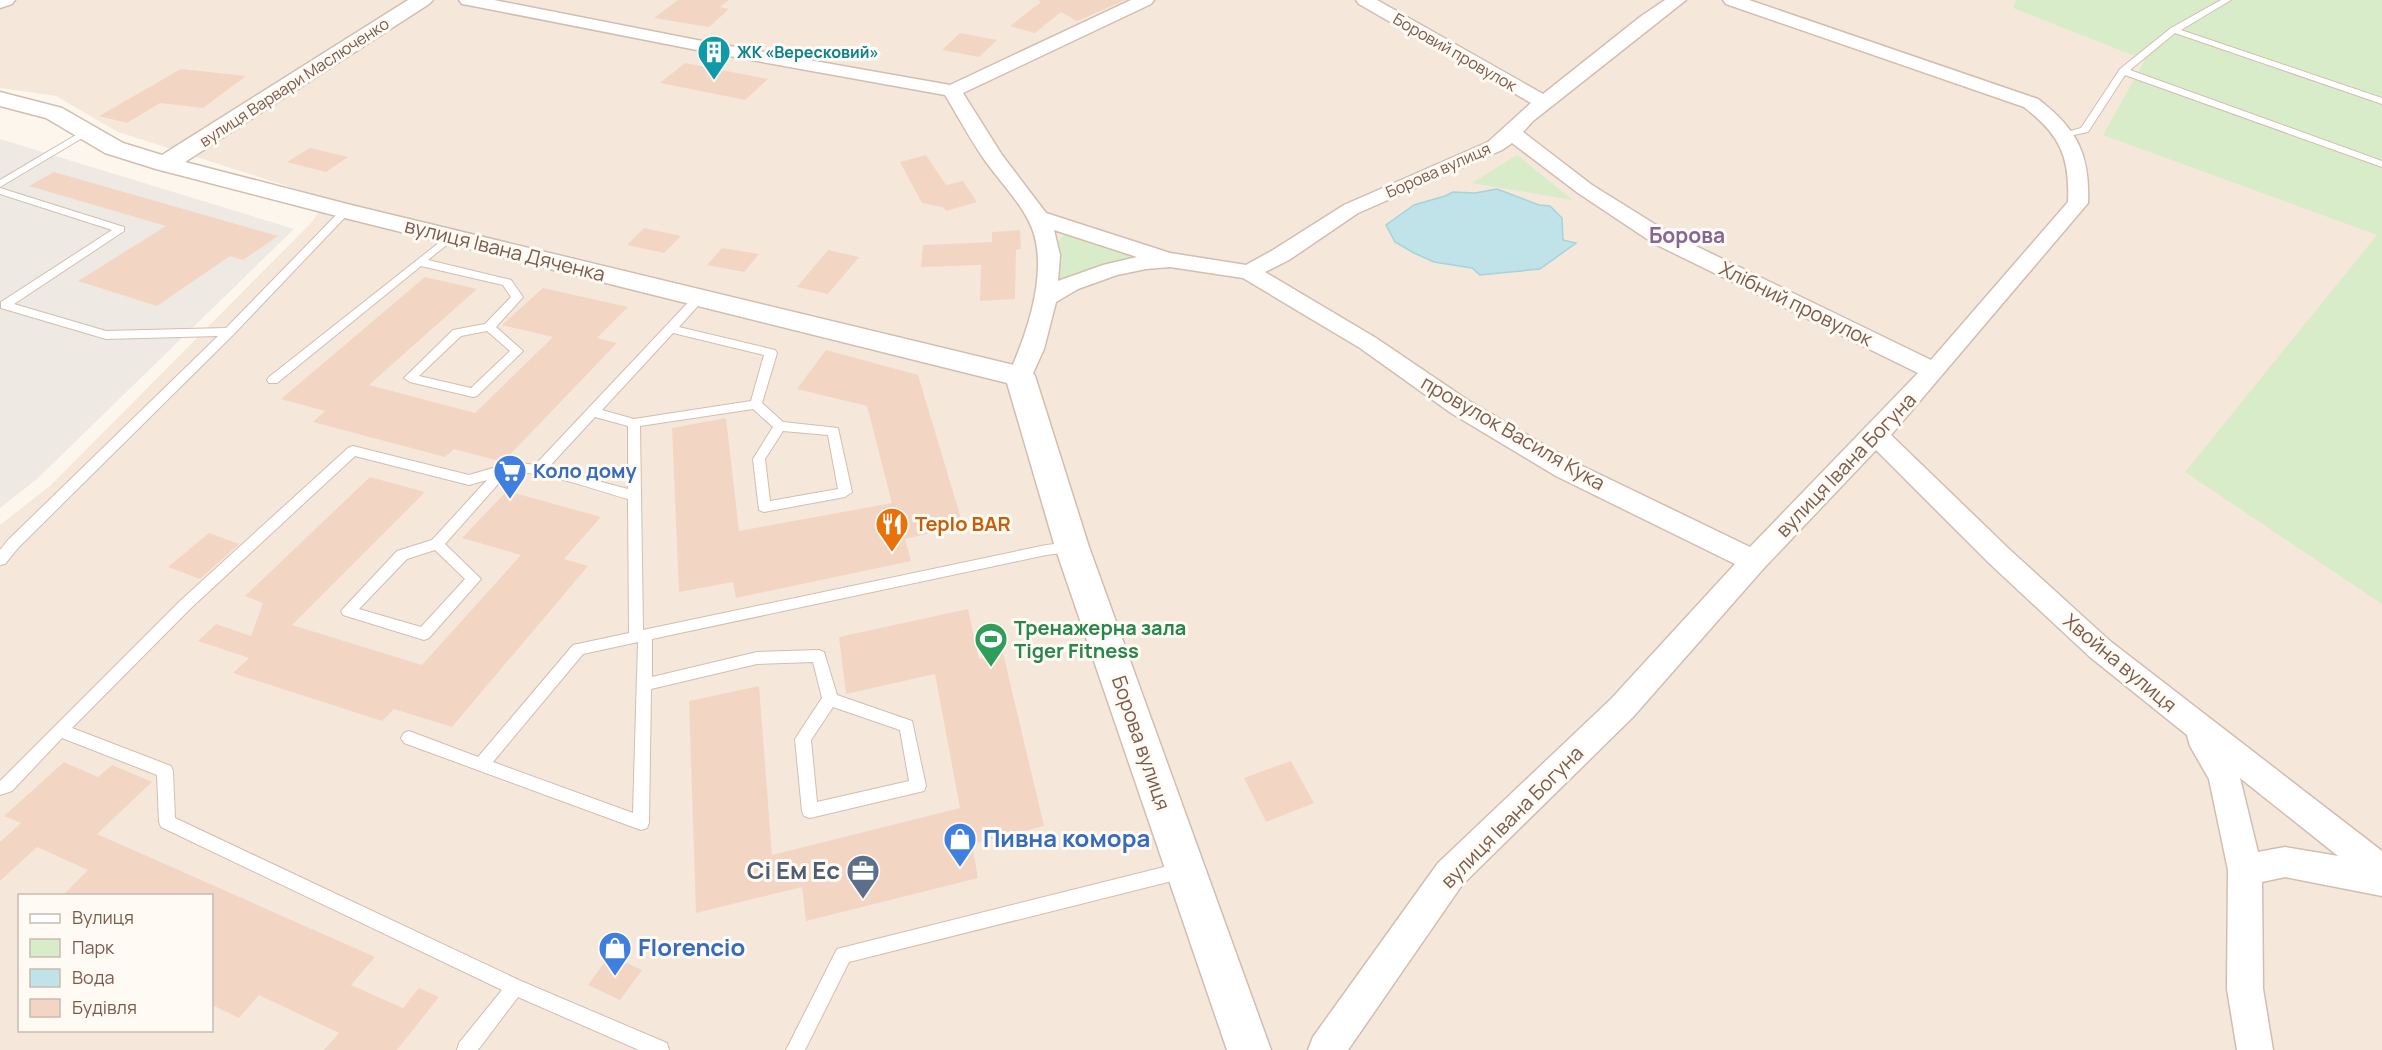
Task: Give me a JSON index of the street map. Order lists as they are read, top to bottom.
{
  "streets": {
    "street": [
      "Боровий провулок",
      "вулиця Варвари Маслюченко",
      "Борова вулиця",
      "вулиця Івана Дяченка",
      "Хлібний провулок",
      "провулок Василя Кука",
      "вулиця Івана Богуна",
      "Хвойна вулиця"
    ]
  },
  "crossings": [
    ["Боровий провулок", "Борова вулиця"],
    ["вулиця Варвари Маслюченко", "вулиця Івана Дяченка"],
    ["Борова вулиця", "вулиця Івана Дяченка"],
    ["Борова вулиця", "Хлібний провулок"],
    ["Борова вулиця", "провулок Василя Кука"],
    ["Хлібний провулок", "вулиця Івана Богуна"],
    ["провулок Василя Кука", "вулиця Івана Богуна"],
    ["вулиця Івана Богуна", "Хвойна вулиця"]
  ],
  "districts": ["Борова"],
  "places": {
    "building": ["ЖК «Вересковий»"],
    "supermarket": ["Коло дому"],
    "restaurant": ["Teplo BAR"],
    "sports": ["Тренажерна зала Tiger Fitness"],
    "shop": ["Пивна комора", "Florencio"],
    "office": ["Сі Ем Ес"]
  },
  "legend": [
    "Вулиця",
    "Парк",
    "Вода",
    "Будівля"
  ]
}
